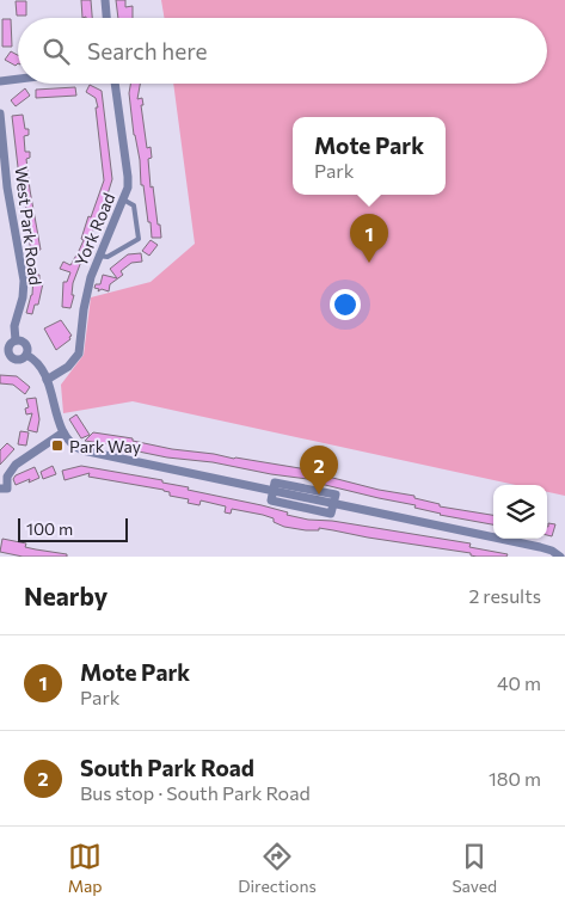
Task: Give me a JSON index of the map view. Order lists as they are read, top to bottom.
{
  "streets": {
    "street": ["West Park Road", "York Road"]
  },
  "places": {
    "transit": ["Park Way"]
  },
  "scale_bar": "100 m",
  "page": {
    "search": "Search here",
    "popup": ["Mote Park", "Park"],
    "pins": ["1", "2"],
    "scale": "100 m",
    "heading": ["Nearby", "2 results"],
    "list": [
      {
        "mark": "1",
        "name": "Mote Park",
        "note": "Park",
        "value": "40 m"
      },
      {
        "mark": "2",
        "name": "South Park Road",
        "note": "Bus stop · South Park Road",
        "value": "180 m"
      }
    ],
    "nav": ["Map", "Directions", "Saved"]
  }
}
